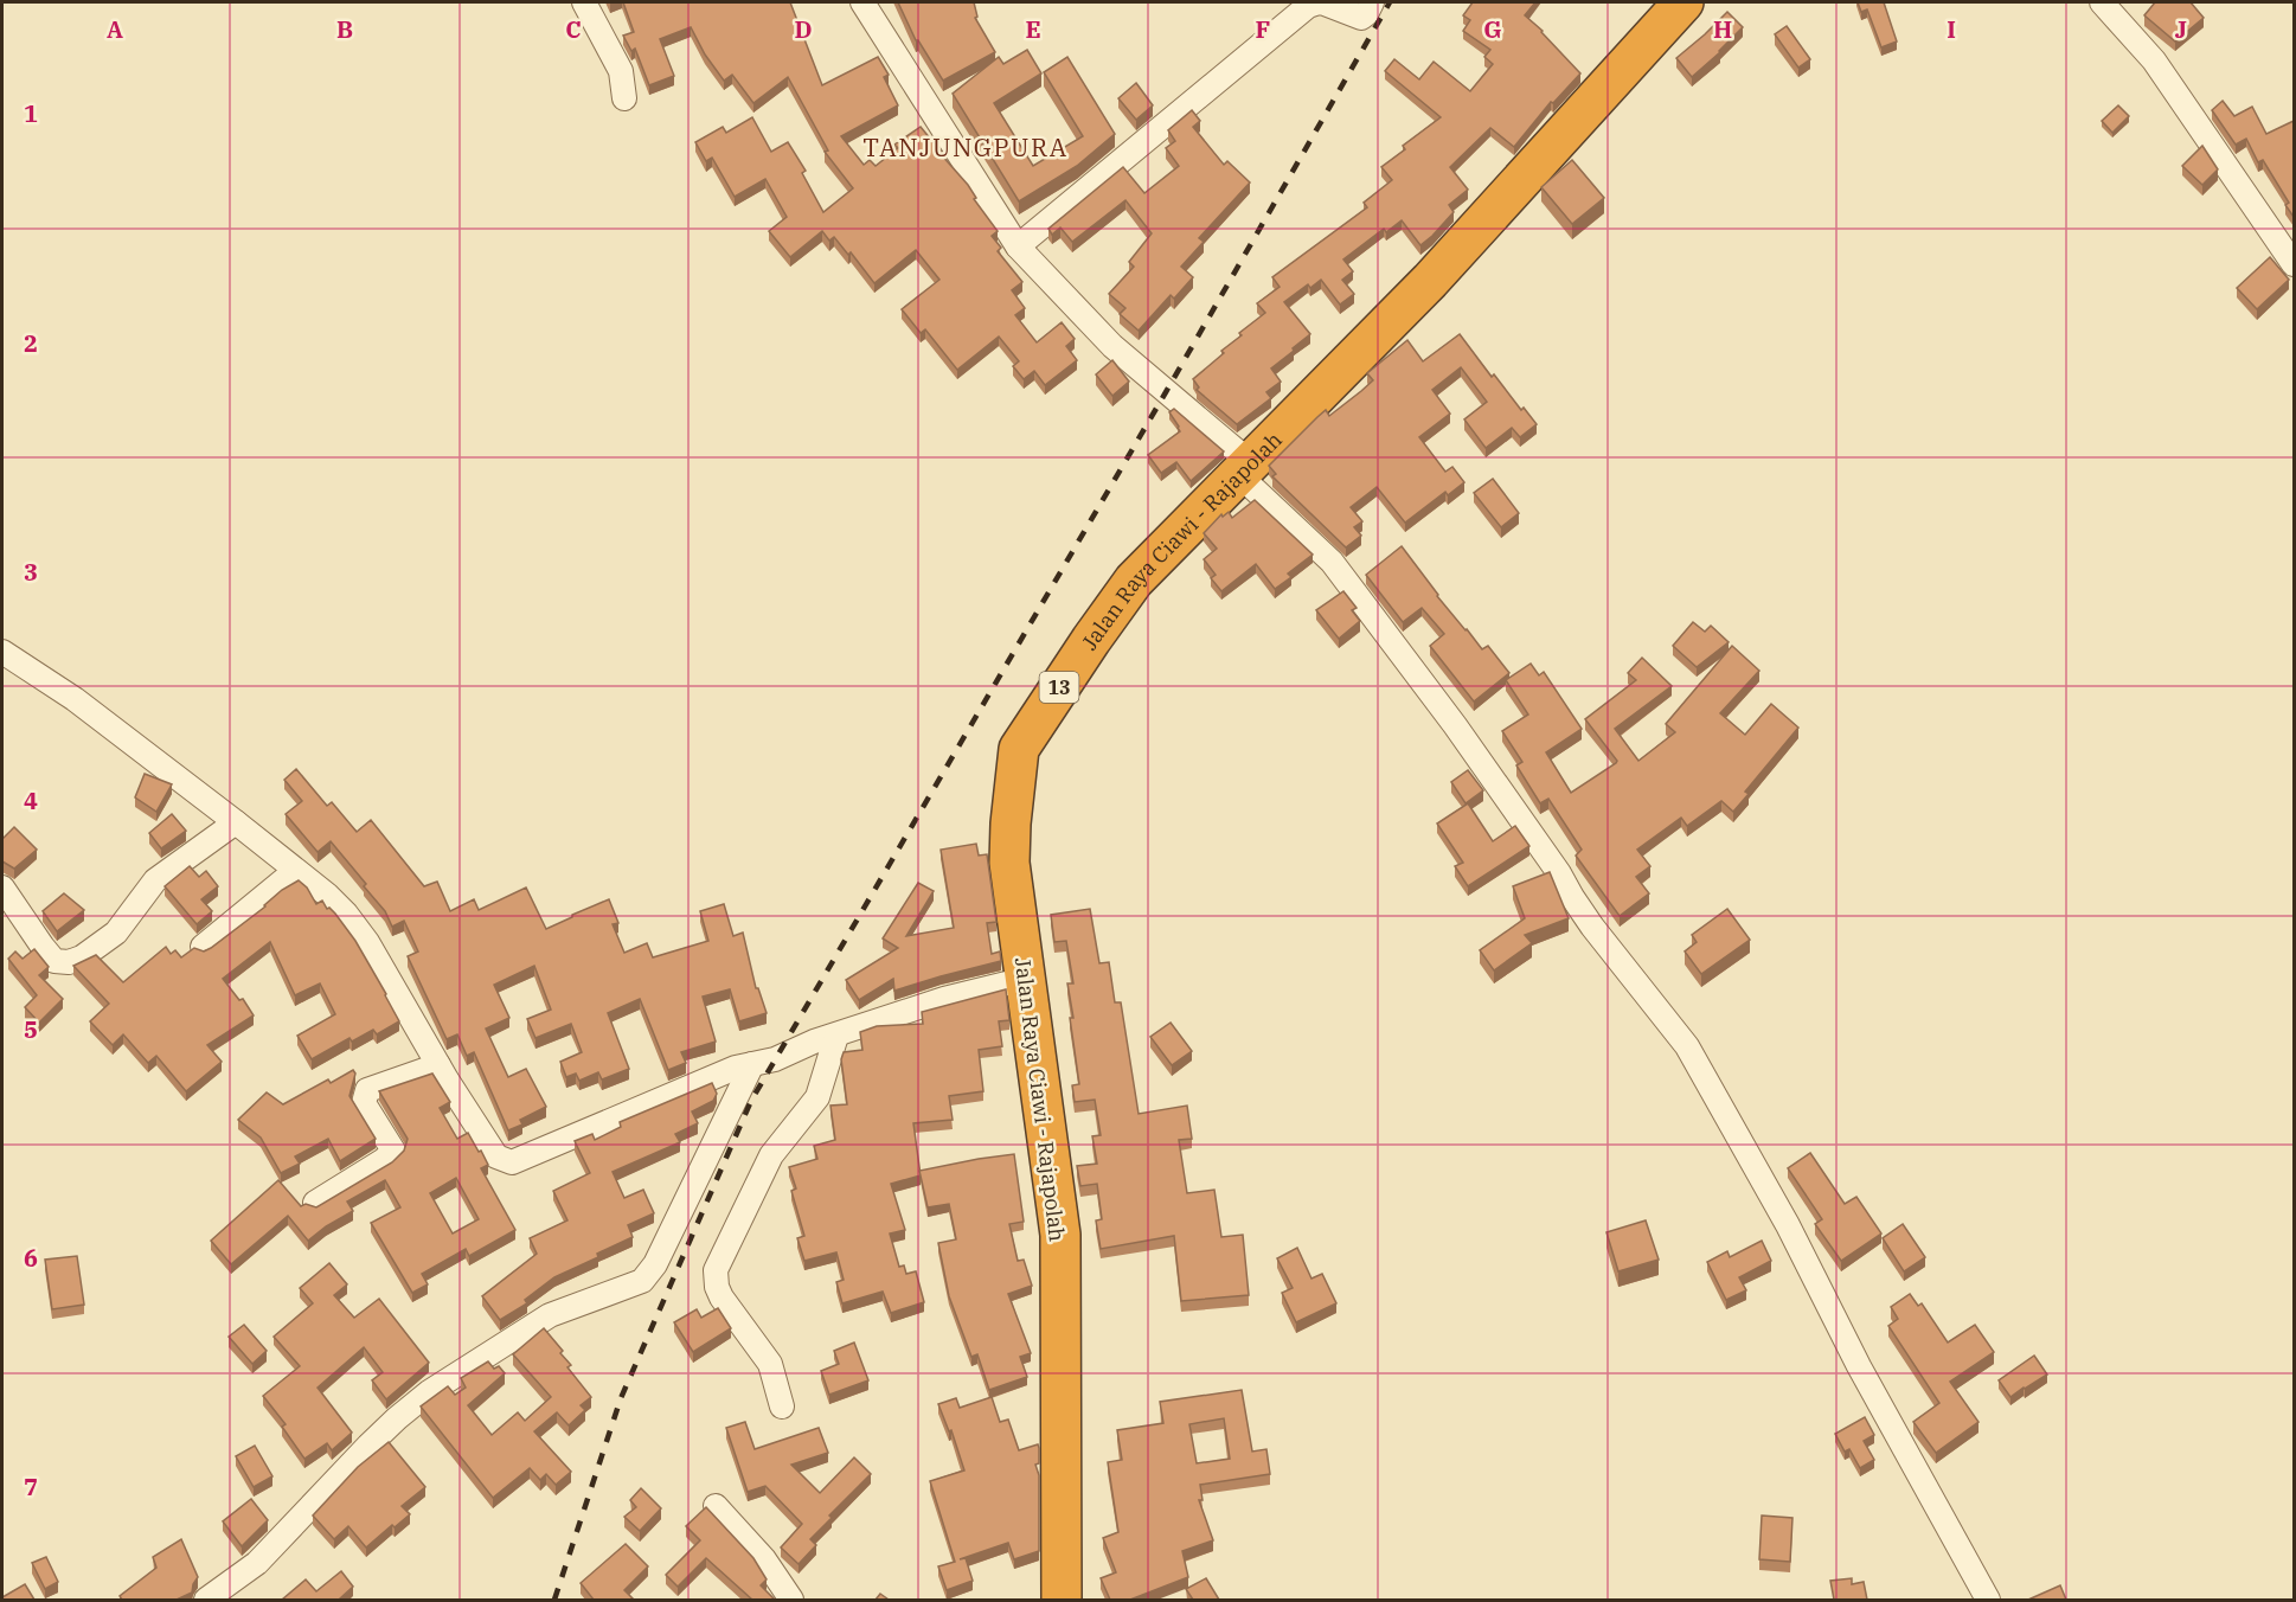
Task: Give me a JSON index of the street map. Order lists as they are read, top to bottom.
{
  "streets": {
    "highway": ["Jalan Raya Ciawi - Rajapolah", "13"]
  },
  "districts": ["TANJUNGPURA"],
  "grid": {
    "columns": [
      "A",
      "B",
      "C",
      "D",
      "E",
      "F",
      "G",
      "H",
      "I",
      "J"
    ],
    "rows": [
      "1",
      "2",
      "3",
      "4",
      "5",
      "6",
      "7"
    ]
  }
}
